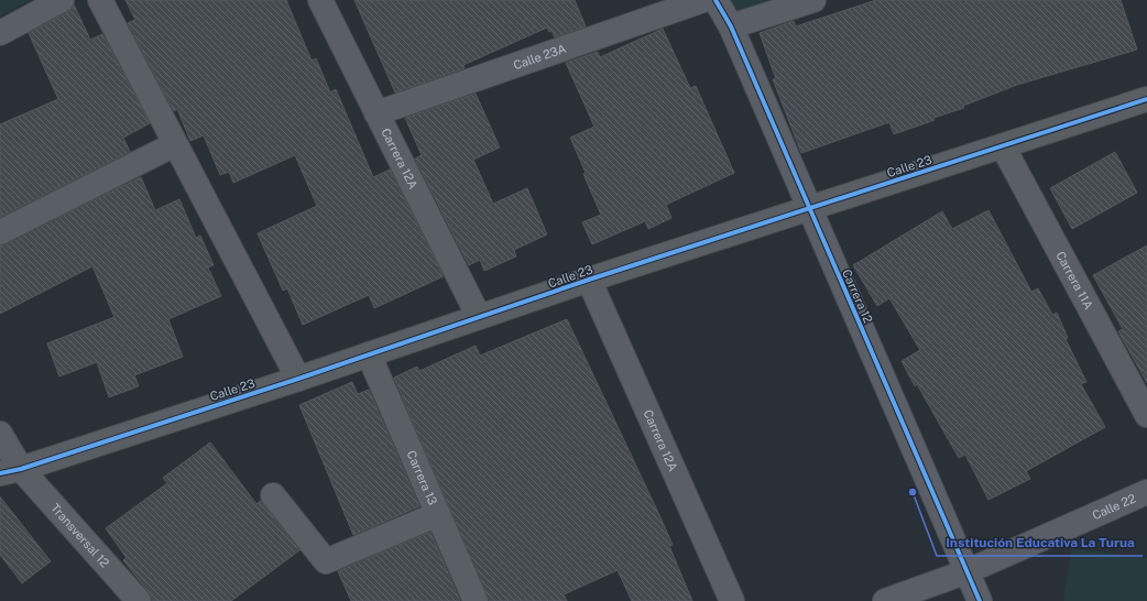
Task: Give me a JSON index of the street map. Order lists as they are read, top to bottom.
{
  "streets": {
    "street": [
      "Calle 23A",
      "Carrera 12A",
      "Calle 23",
      "Carrera 11A",
      "Carrera 12",
      "Carrera 13",
      "Calle 22",
      "Transversal 12"
    ]
  },
  "crossings": [
    ["Calle 23A", "Carrera 12A"],
    ["Carrera 12A", "Calle 23"],
    ["Calle 23", "Carrera 11A"],
    ["Calle 23", "Carrera 12"],
    ["Calle 23", "Carrera 13"],
    ["Calle 23", "Transversal 12"],
    ["Carrera 12", "Calle 22"]
  ],
  "places": ["Institución Educativa La Turua"]
}
